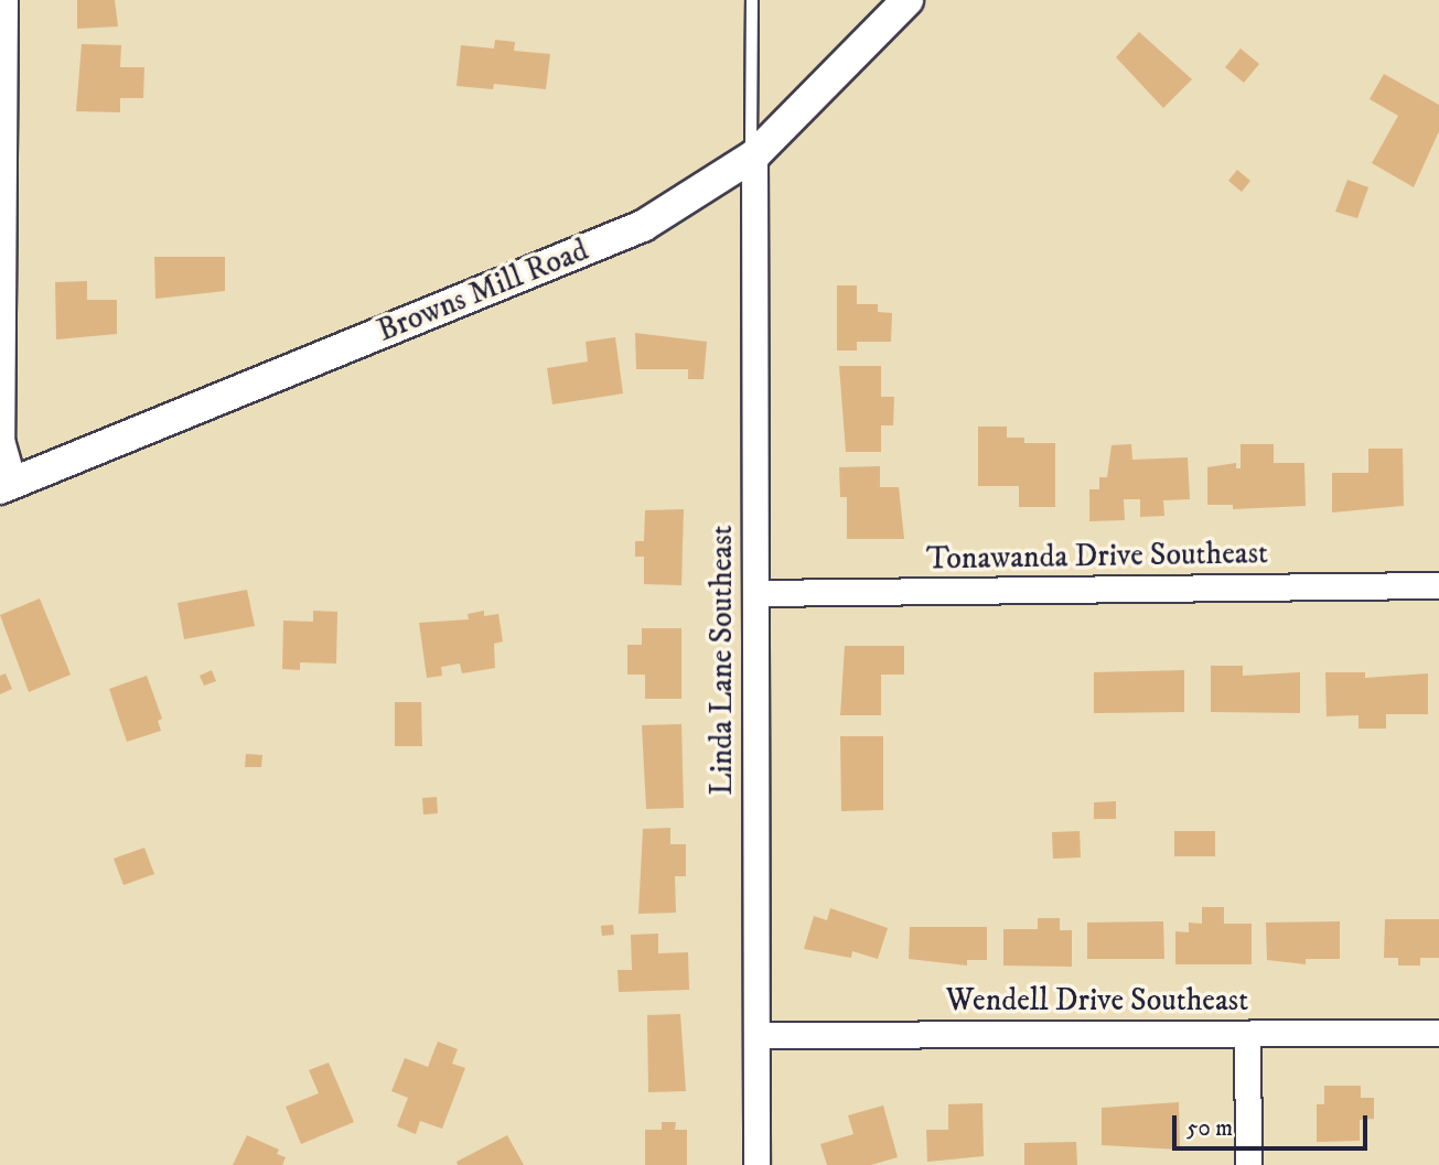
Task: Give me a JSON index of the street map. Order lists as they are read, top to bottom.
{
  "streets": {
    "street": [
      "Browns Mill Road",
      "Tonawanda Drive Southeast",
      "Linda Lane Southeast",
      "Wendell Drive Southeast"
    ]
  },
  "crossings": [
    ["Browns Mill Road", "Linda Lane Southeast"],
    ["Tonawanda Drive Southeast", "Linda Lane Southeast"],
    ["Linda Lane Southeast", "Wendell Drive Southeast"]
  ],
  "scale_bar": "50 m"
}
